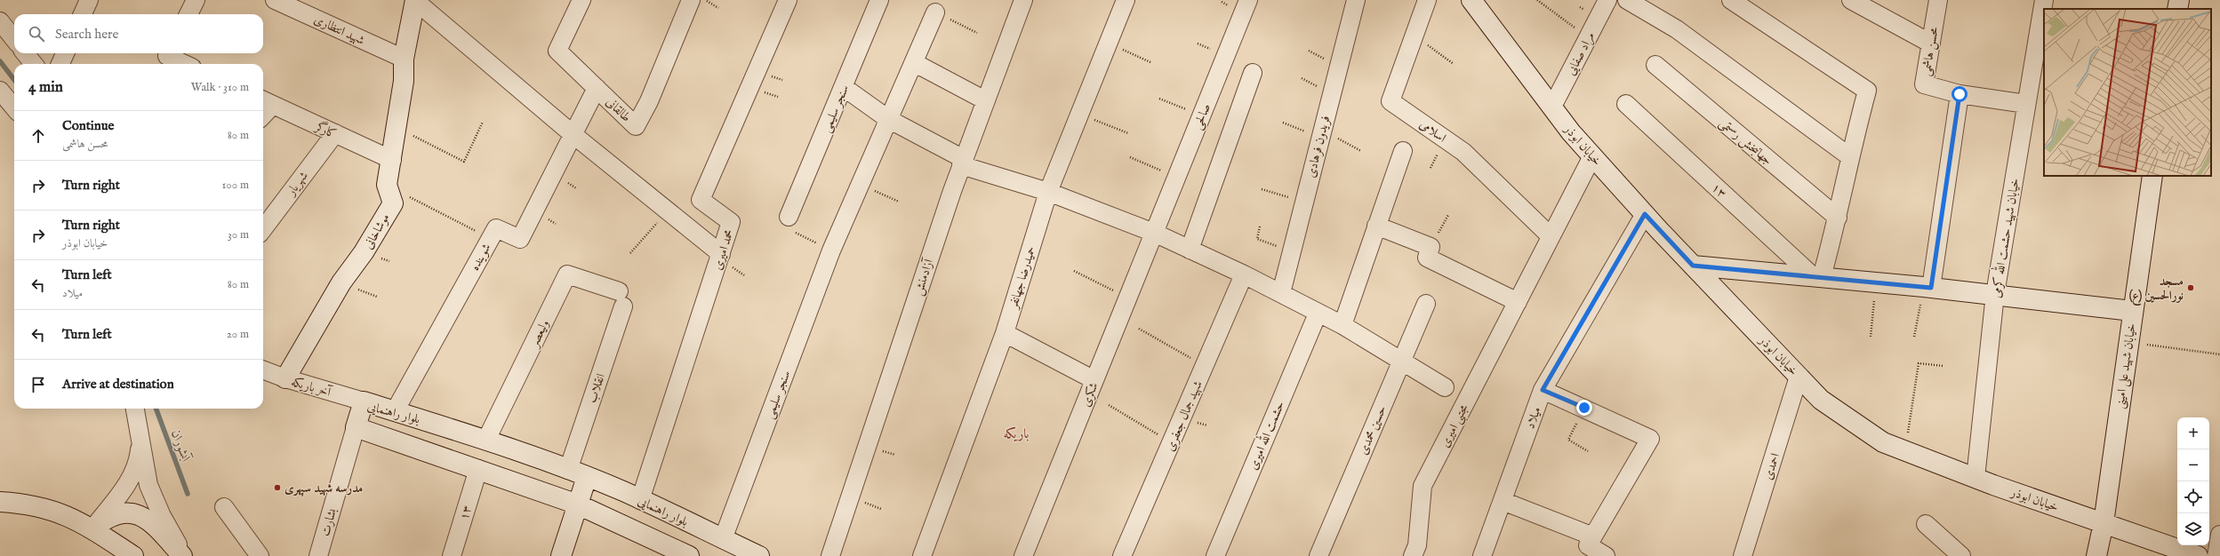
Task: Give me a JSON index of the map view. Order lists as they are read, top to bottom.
{
  "streets": {
    "street": [
      "شهید انتظاری",
      "محسن هاشمی",
      "مراد صفایی",
      "سنجر سلیمی",
      "طالقانی",
      "صالحی",
      "کارگر",
      "اسلامی",
      "جهانبخش رستمی",
      "خیابان ابوذر",
      "فریدون فرهادی",
      "شهریار",
      "۱۳",
      "موشاخانی",
      "خیابان شهید حشمت الله کرمی",
      "محمد امیری",
      "شوینده",
      "آزادمنش",
      "حمیدرضا جهانفر",
      "ولیعصر",
      "خیابان شهید علی امینی",
      "آخر باریکه",
      "انقلاب",
      "شکری",
      "بلوار راهنمایی",
      "شهید جمال جعفری",
      "میلاد",
      "مجتبی امیری",
      "حسین محمدی",
      "حشمت الله امیری",
      "احمدی",
      "بشارت"
    ]
  },
  "crossings": [
    ["شهید انتظاری", "موشاخانی"],
    ["مراد صفایی", "خیابان ابوذر"],
    ["سنجر سلیمی", "بلوار راهنمایی"],
    ["صالحی", "شکری"],
    ["کارگر", "شهریار"],
    ["کارگر", "موشاخانی"],
    ["اسلامی", "مجتبی امیری"],
    ["خیابان ابوذر", "خیابان شهید حشمت الله کرمی"],
    ["خیابان ابوذر", "خیابان شهید علی امینی"],
    ["خیابان ابوذر", "میلاد"],
    ["خیابان ابوذر", "مجتبی امیری"],
    ["خیابان ابوذر", "احمدی"],
    ["۱۳", "بلوار راهنمایی"],
    ["موشاخانی", "آخر باریکه"],
    ["محمد امیری", "بلوار راهنمایی"],
    ["شوینده", "بلوار راهنمایی"],
    ["ولیعصر", "انقلاب"],
    ["ولیعصر", "بلوار راهنمایی"],
    ["آخر باریکه", "بلوار راهنمایی"],
    ["انقلاب", "بلوار راهنمایی"],
    ["بلوار راهنمایی", "بشارت"]
  ],
  "districts": ["باریکه"],
  "water": ["آبشوران"],
  "places": ["مسجد نورالحسین (ع)", "مدرسه شهید سپهری"],
  "page": {
    "search": "Search here",
    "heading": ["4 min", "Walk · 310 m"],
    "list": [
      ["Continue", "محسن هاشمی", "80 m"],
      ["Turn right", "100 m"],
      ["Turn right", "خیابان ابوذر", "30 m"],
      ["Turn left", "میلاد", "80 m"],
      ["Turn left", "20 m"],
      "Arrive at destination"
    ],
    "map_buttons": ["+", "−"]
  }
}
